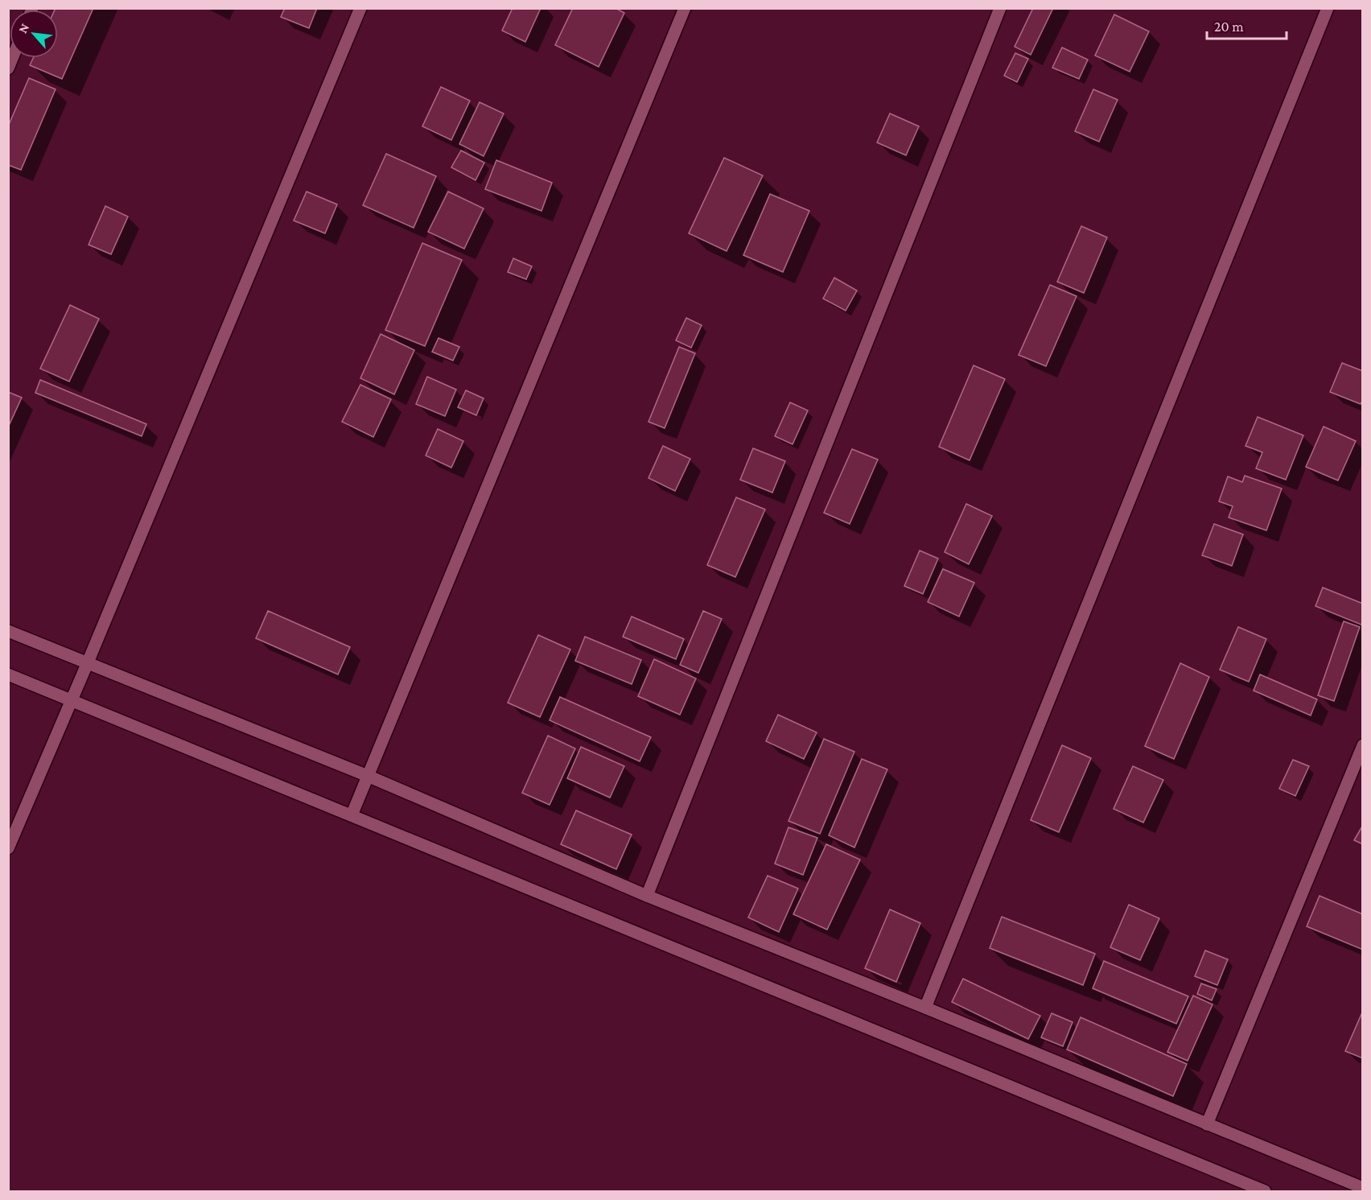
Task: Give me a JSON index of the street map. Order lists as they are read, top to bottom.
{
  "scale_bar": "20 m",
  "north": "top left"
}
